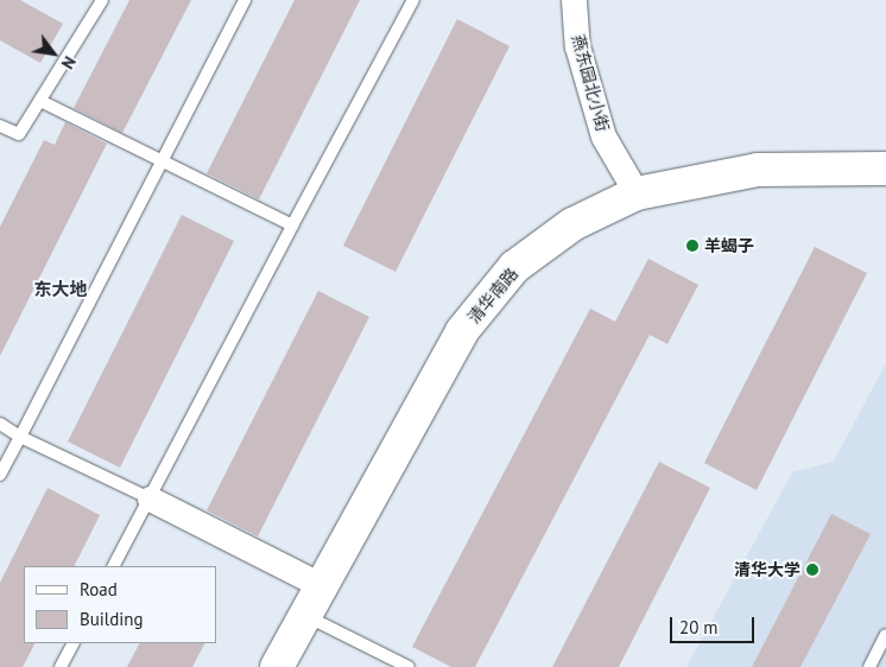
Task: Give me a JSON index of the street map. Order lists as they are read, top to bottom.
{
  "streets": {
    "street": ["燕东园北小街", "清华南路"]
  },
  "crossings": [
    ["燕东园北小街", "清华南路"]
  ],
  "districts": ["东大地"],
  "places": ["羊蝎子", "清华大学"],
  "legend": ["Road", "Building"],
  "scale_bar": "20 m",
  "north": "bottom right"
}
